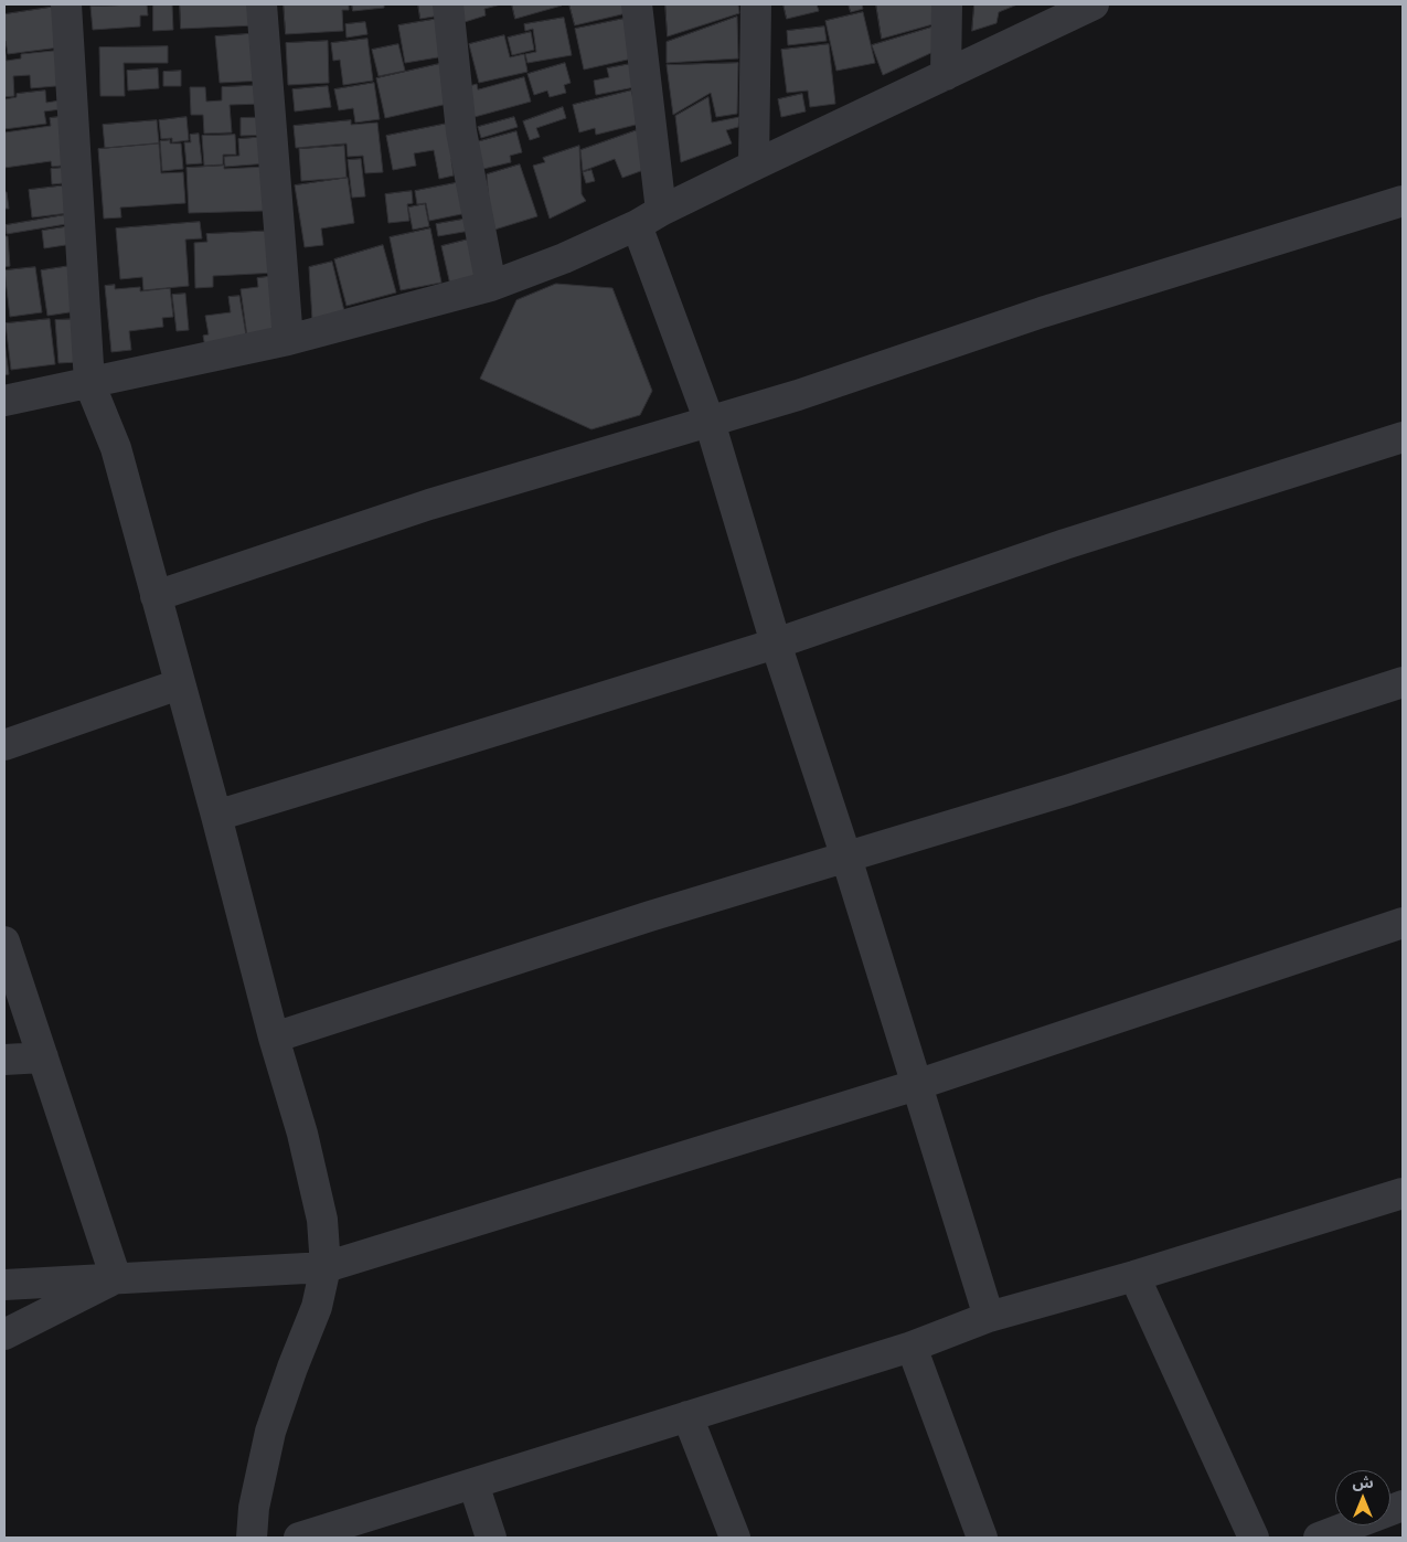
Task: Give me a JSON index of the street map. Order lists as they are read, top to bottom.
{
  "north": "top"
}
